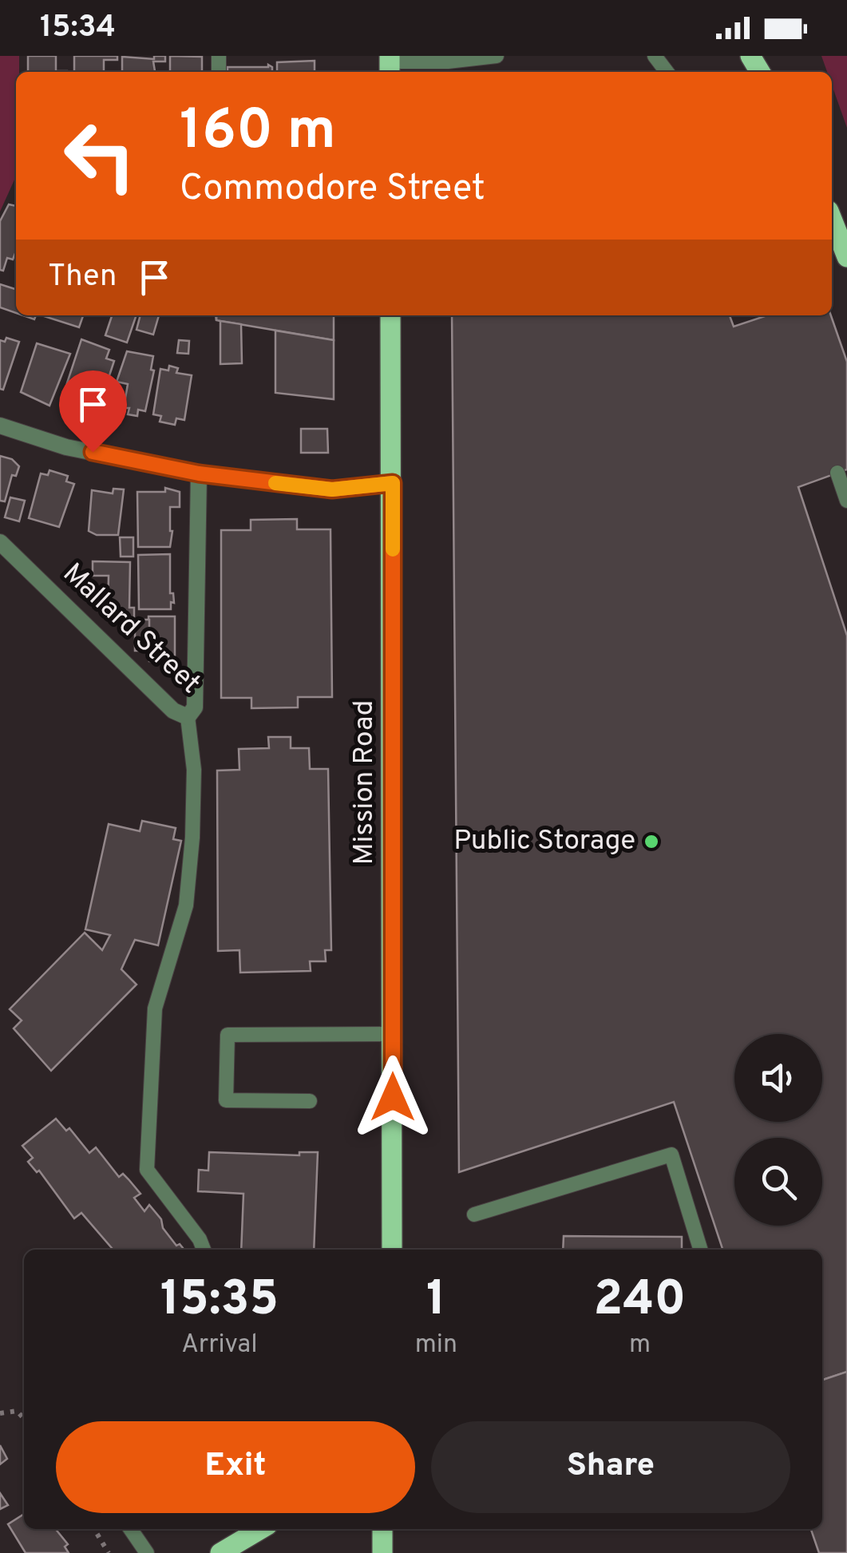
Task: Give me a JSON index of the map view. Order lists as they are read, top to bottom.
{
  "streets": {
    "main road": ["Mission Road"],
    "street": ["Mallard Street"]
  },
  "places": ["Public Storage"],
  "page": {
    "status": "15:34",
    "turn": ["160 m", "Commodore Street"],
    "then": "Then",
    "eta": [
      "15:35",
      "Arrival",
      "1",
      "min",
      "240",
      "m"
    ],
    "buttons": ["Exit", "Share"]
  }
}
